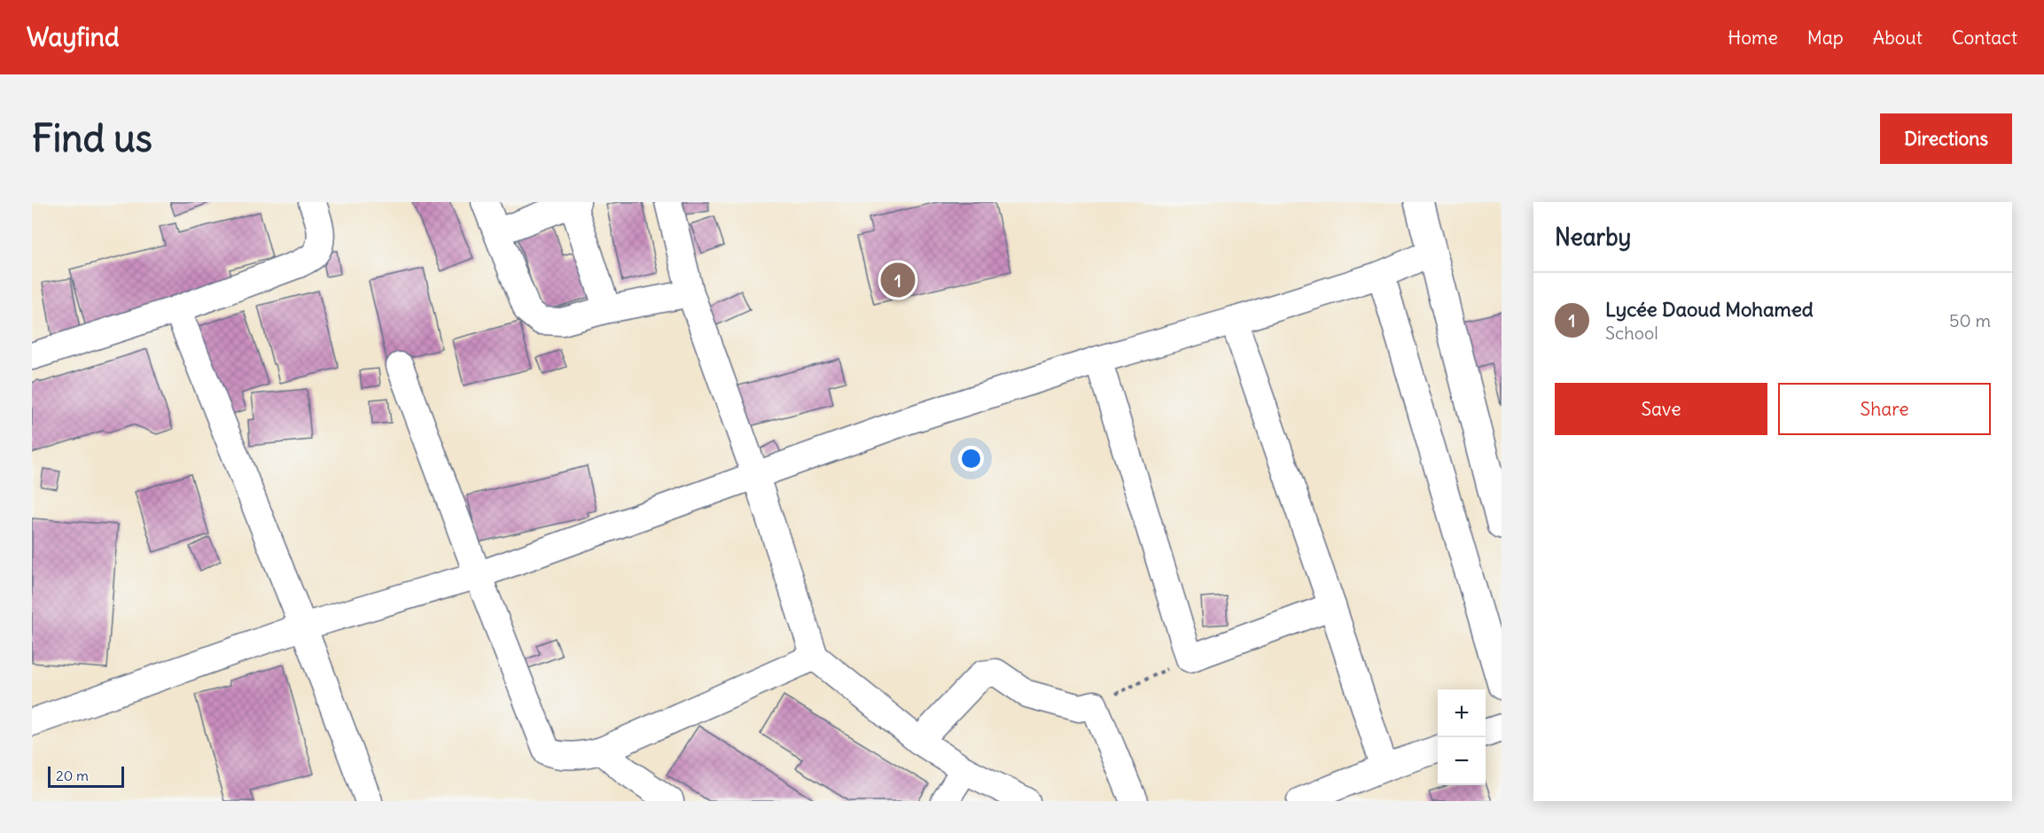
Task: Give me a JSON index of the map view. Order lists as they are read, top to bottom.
{
  "scale_bar": "20 m",
  "page": {
    "header": "Wayfind",
    "nav": [
      "Home",
      "Map",
      "About",
      "Contact"
    ],
    "buttons": [
      "Directions",
      ["Save", "Share"]
    ],
    "title": "Find us",
    "heading": "Nearby",
    "pins": "1",
    "list": [
      {
        "mark": "1",
        "name": "Lycée Daoud Mohamed",
        "note": "School",
        "value": "50 m"
      }
    ],
    "map_buttons": ["+", "−"],
    "scale": "20 m"
  }
}
